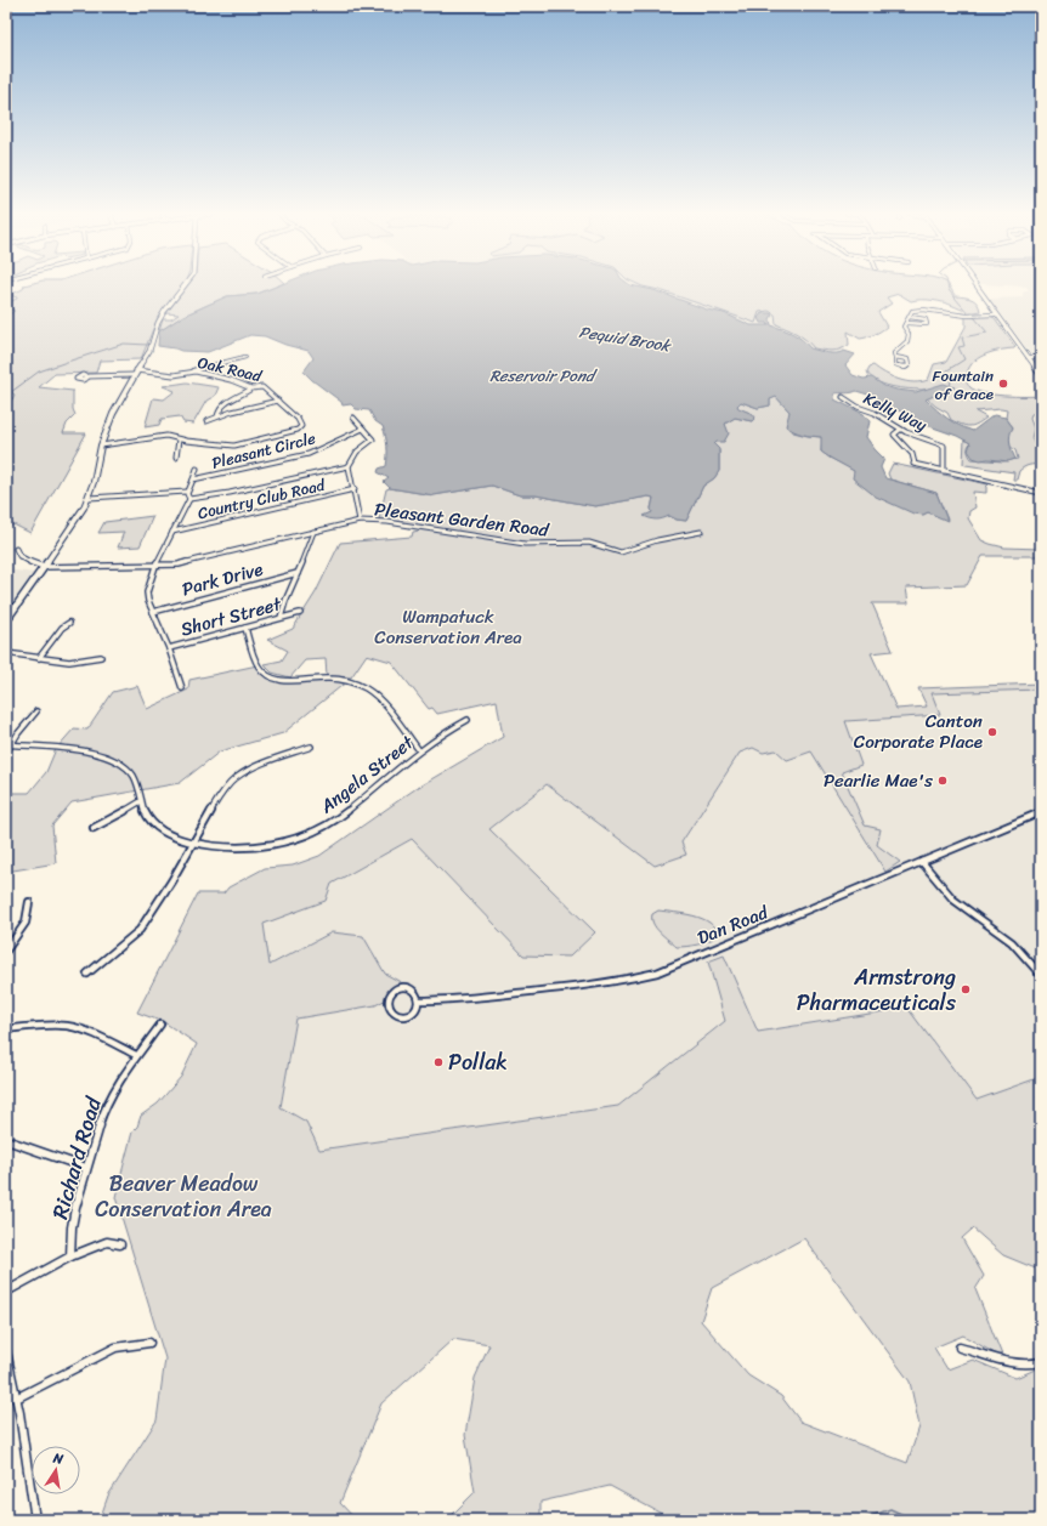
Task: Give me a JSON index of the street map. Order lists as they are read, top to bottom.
{
  "streets": {
    "street": [
      "Oak Road",
      "Kelly Way",
      "Pleasant Circle",
      "Country Club Road",
      "Pleasant Garden Road",
      "Park Drive",
      "Short Street",
      "Angela Street",
      "Dan Road",
      "Richard Road"
    ]
  },
  "water": ["Pequid Brook", "Reservoir Pond"],
  "parks": ["Wampatuck Conservation Area", "Beaver Meadow Conservation Area"],
  "places": [
    "Fountain of Grace",
    "Canton Corporate Place",
    "Pearlie Mae's",
    "Armstrong Pharmaceuticals",
    "Pollak"
  ],
  "north": "top"
}
